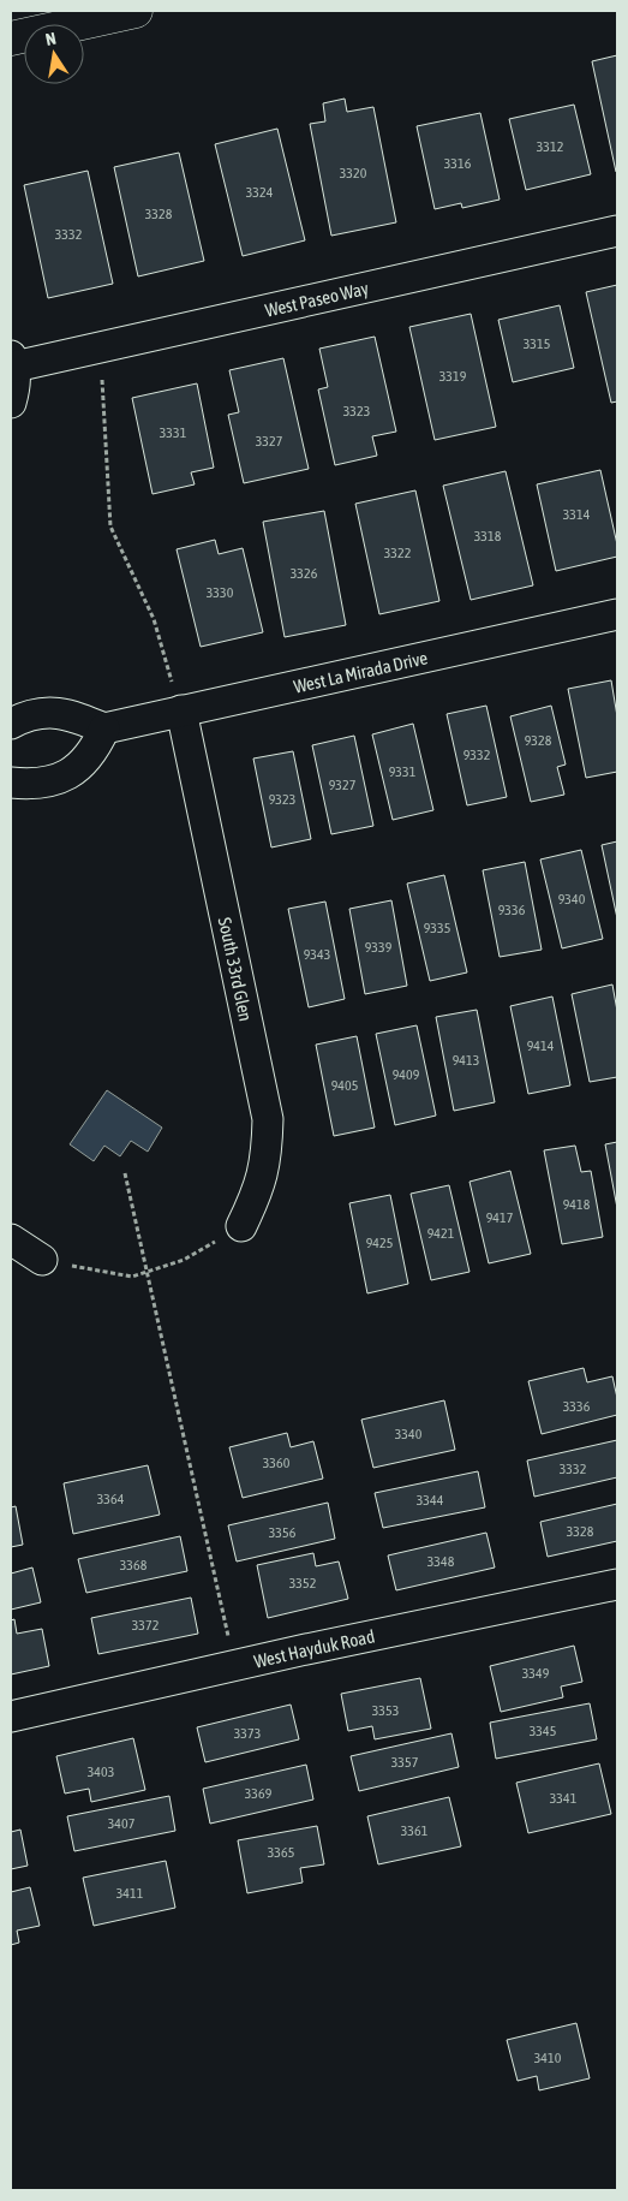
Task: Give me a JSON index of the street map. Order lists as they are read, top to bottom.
{
  "streets": {
    "street": [
      "West Paseo Way",
      "West La Mirada Drive",
      "South 33rd Glen",
      "West Hayduk Road"
    ]
  },
  "crossings": [
    ["West La Mirada Drive", "South 33rd Glen"]
  ],
  "house_numbers": [
    "3312",
    "3316",
    "3320",
    "3324",
    "3328",
    "3332",
    "3315",
    "3319",
    "3323",
    "3331",
    "3327",
    "3314",
    "3318",
    "3322",
    "3326",
    "3330",
    "9328",
    "9332",
    "9331",
    "9327",
    "9323",
    "9340",
    "9336",
    "9335",
    "9339",
    "9343",
    "9414",
    "9413",
    "9409",
    "9405",
    "9418",
    "9417",
    "9421",
    "9425",
    "3336",
    "3340",
    "3360",
    "3332",
    "3364",
    "3344",
    "3328",
    "3356",
    "3348",
    "3368",
    "3352",
    "3372",
    "3349",
    "3353",
    "3345",
    "3373",
    "3357",
    "3403",
    "3369",
    "3341",
    "3407",
    "3361",
    "3365",
    "3411",
    "3410"
  ],
  "north": "top"
}
